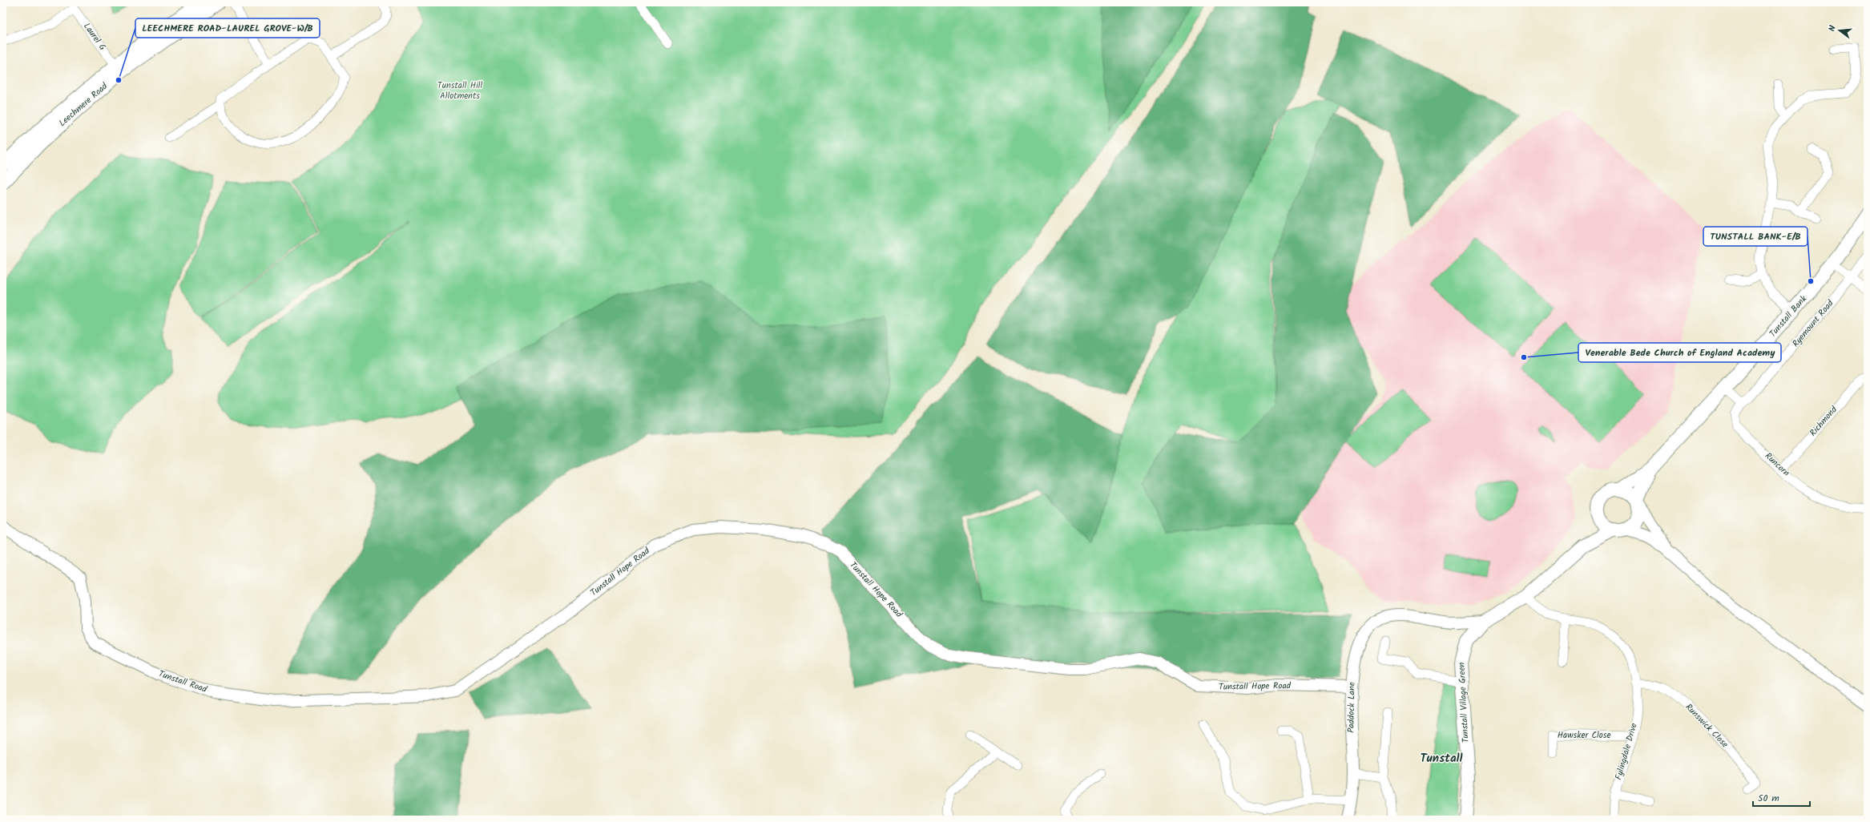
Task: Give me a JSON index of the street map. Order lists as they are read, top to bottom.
{
  "streets": {
    "main road": ["Leechmere Road", "Tunstall Bank", "Tunstall Village Green"],
    "street": [
      "Laurel G",
      "Ryemount Road",
      "Richmond",
      "Runcorn",
      "Tunstall Hope Road",
      "Tunstall Road",
      "Paddock Lane",
      "Runswick Close",
      "Hawsker Close",
      "Fylingdale Drive"
    ]
  },
  "crossings": [
    ["Laurel G", "Leechmere Road"],
    ["Tunstall Bank", "Tunstall Village Green"],
    ["Ryemount Road", "Runcorn"],
    ["Richmond", "Runcorn"],
    ["Tunstall Hope Road", "Tunstall Road"],
    ["Tunstall Hope Road", "Paddock Lane"],
    ["Tunstall Village Green", "Paddock Lane"],
    ["Tunstall Village Green", "Fylingdale Drive"],
    ["Runswick Close", "Fylingdale Drive"],
    ["Hawsker Close", "Fylingdale Drive"]
  ],
  "districts": ["Tunstall"],
  "parks": ["Tunstall Hill Allotments"],
  "places": ["LEECHMERE ROAD-LAUREL GROVE-W/B", "TUNSTALL BANK-E/B", "Venerable Bede Church of England Academy"],
  "scale_bar": "50 m",
  "north": "left"
}
